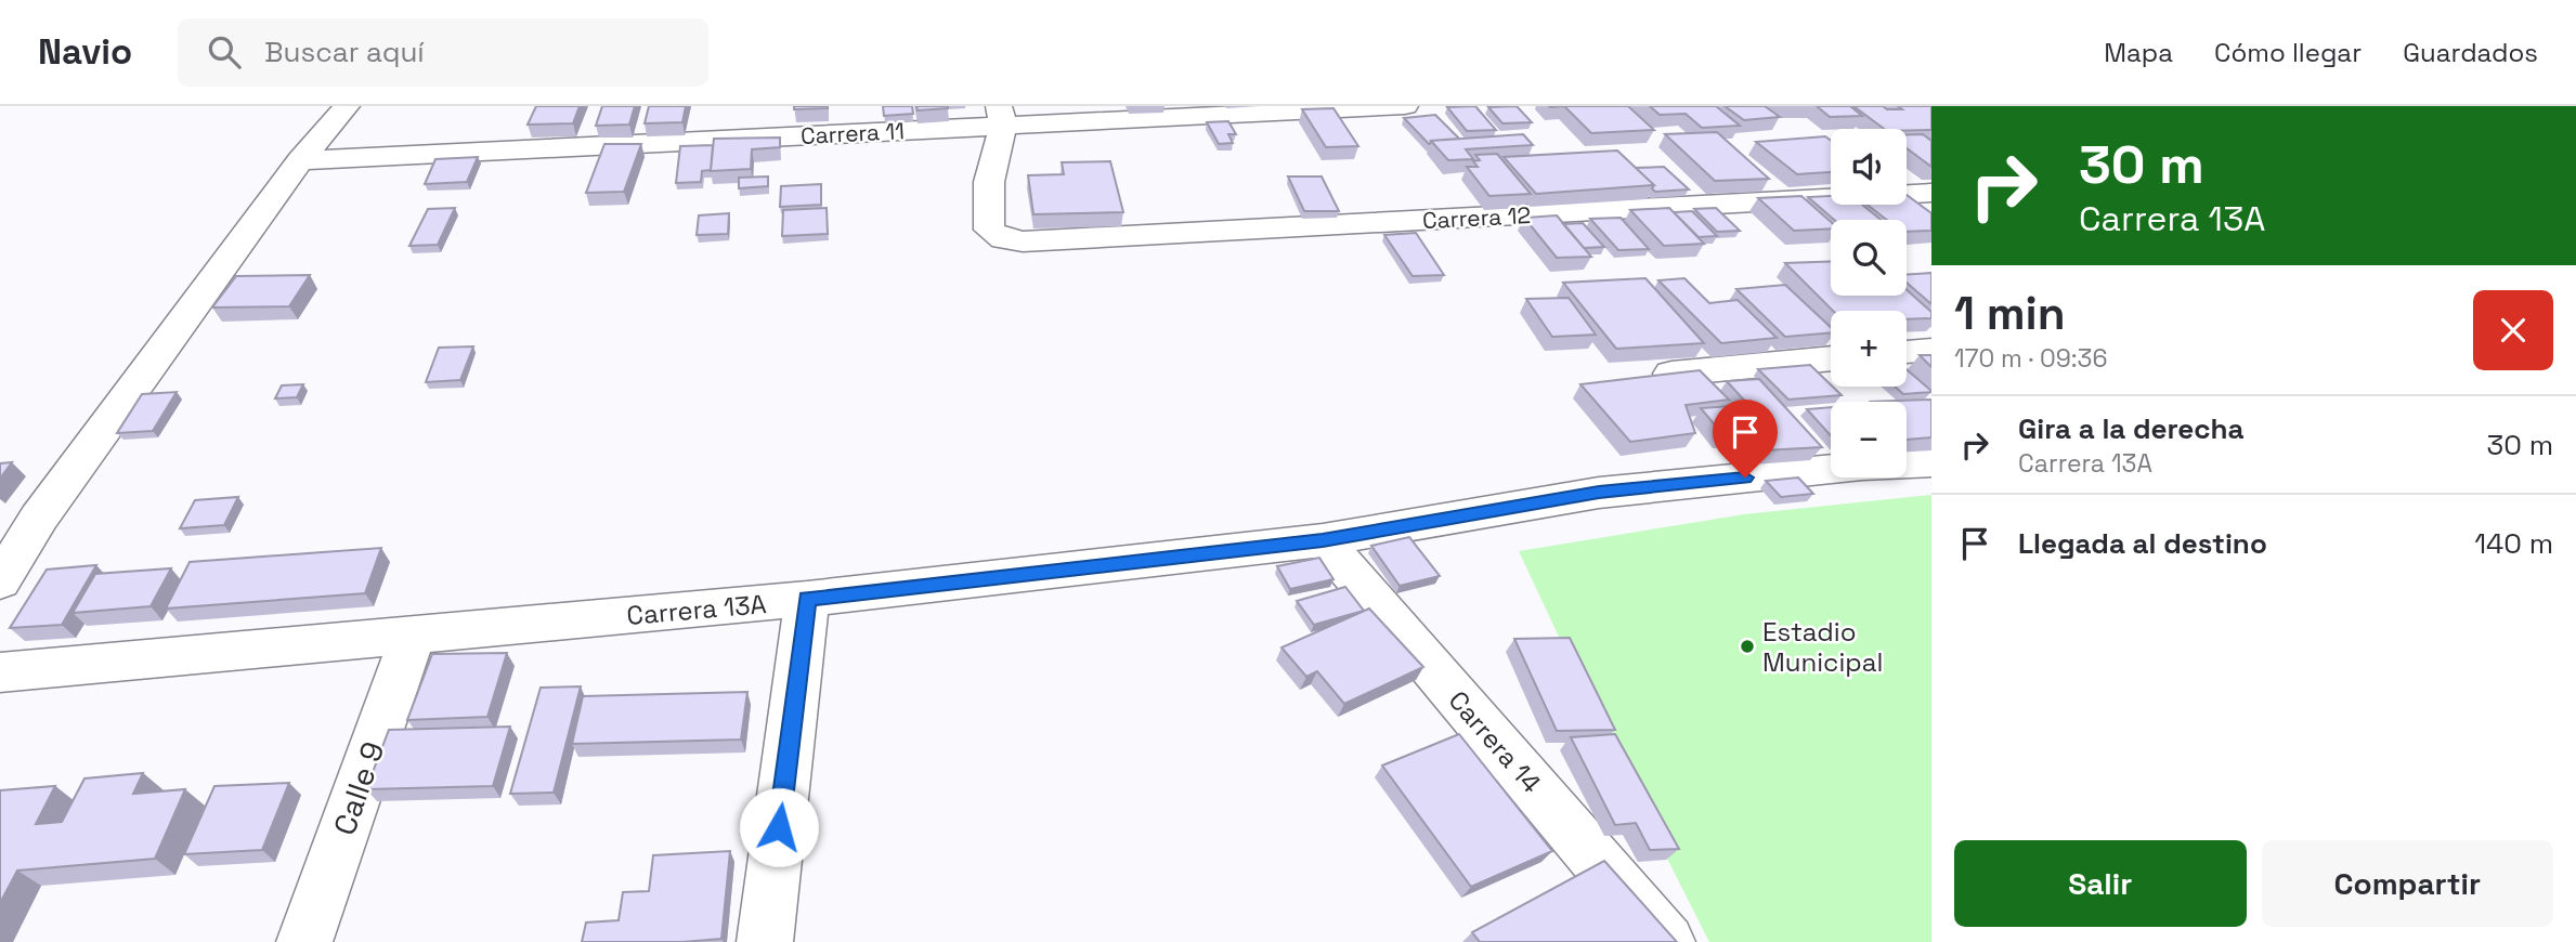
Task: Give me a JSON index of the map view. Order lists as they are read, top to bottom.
{
  "streets": {
    "street": [
      "Carrera 11",
      "Carrera 12",
      "Carrera 13A",
      "Carrera 14",
      "Calle 9"
    ]
  },
  "crossings": [
    ["Carrera 11", "Carrera 12"],
    ["Carrera 13A", "Carrera 14"],
    ["Carrera 13A", "Calle 9"]
  ],
  "places": ["Estadio Municipal"],
  "page": {
    "header": "Navio",
    "search": "Buscar aquí",
    "nav": ["Mapa", "Cómo llegar", "Guardados"],
    "turn": ["30 m", "Carrera 13A"],
    "map_buttons": ["+", "−"],
    "heading": ["1 min", "170 m · 09:36"],
    "list": [
      {
        "name": "Gira a la derecha",
        "note": "Carrera 13A",
        "value": "30 m"
      },
      {
        "name": "Llegada al destino",
        "value": "140 m"
      }
    ],
    "buttons": ["Salir", "Compartir"]
  }
}
